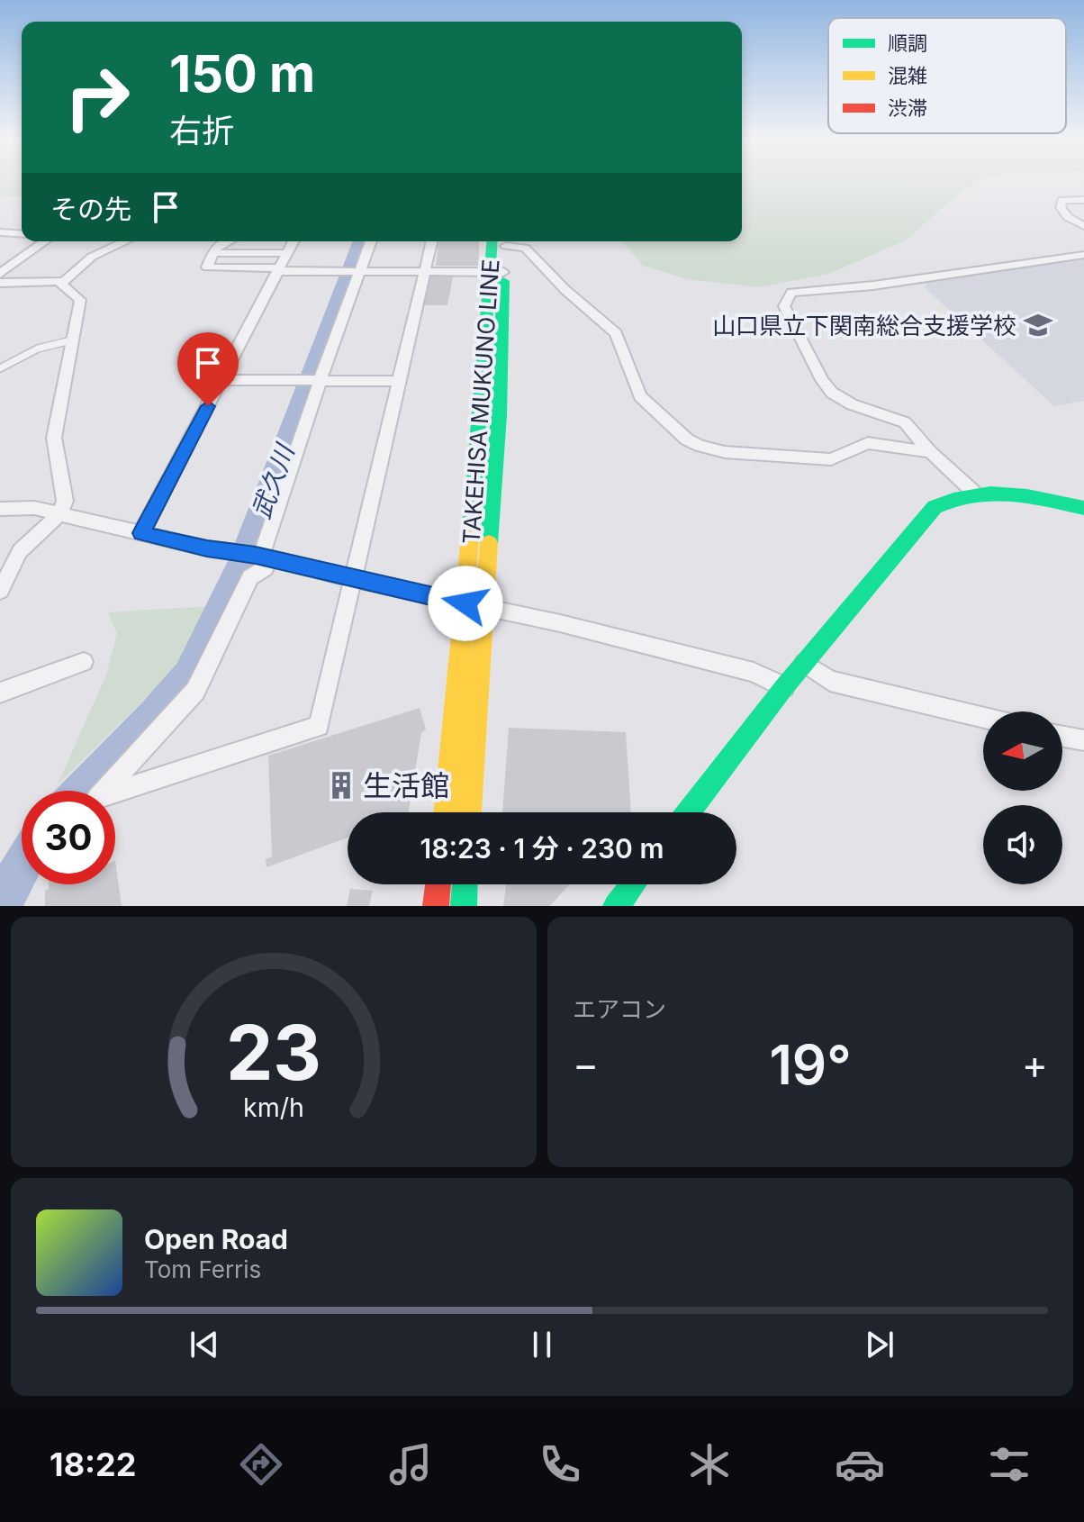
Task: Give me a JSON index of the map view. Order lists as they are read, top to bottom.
{
  "streets": {
    "main road": ["TAKEHISA MUKUNO LINE"]
  },
  "water": ["武久川"],
  "places": {
    "school or university": ["山口県立下関南総合支援学校"],
    "building": ["生活館"]
  },
  "legend": ["順調", "混雑", "渋滞"],
  "north": "left",
  "page": {
    "turn": ["150 m", "右折"],
    "then": "その先",
    "limit": "30",
    "trip": "18:23 · 1 分 · 230 m",
    "tile": "エアコン",
    "heat": ["−", "19°", "+"],
    "song": ["Open Road", "Tom Ferris"],
    "tabs": "18:22",
    "gauge": ["23", "km/h"]
  }
}
